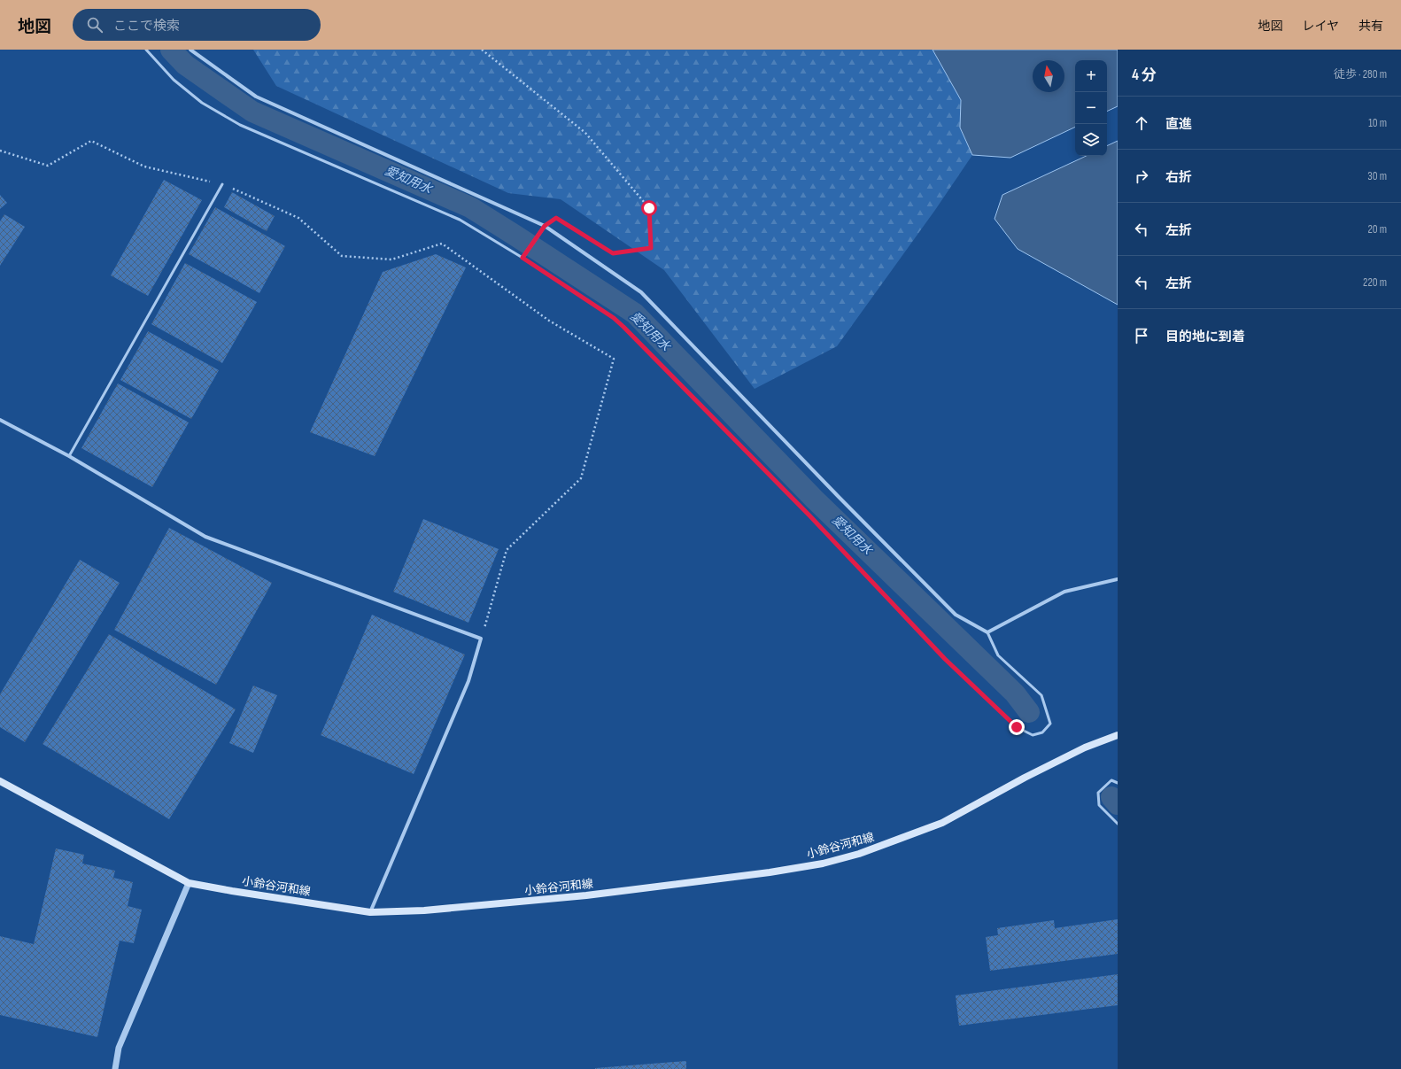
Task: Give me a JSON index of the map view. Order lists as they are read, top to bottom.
{
  "streets": {
    "main road": ["小鈴谷河和線"]
  },
  "water": ["愛知用水"],
  "north": "top",
  "page": {
    "header": "地図",
    "search": "ここで検索",
    "nav": ["地図", "レイヤ", "共有"],
    "heading": ["4 分", "徒歩 · 280 m"],
    "map_buttons": ["+", "−"],
    "list": [
      ["直進", "10 m"],
      ["右折", "30 m"],
      ["左折", "20 m"],
      ["左折", "220 m"],
      "目的地に到着"
    ]
  }
}
